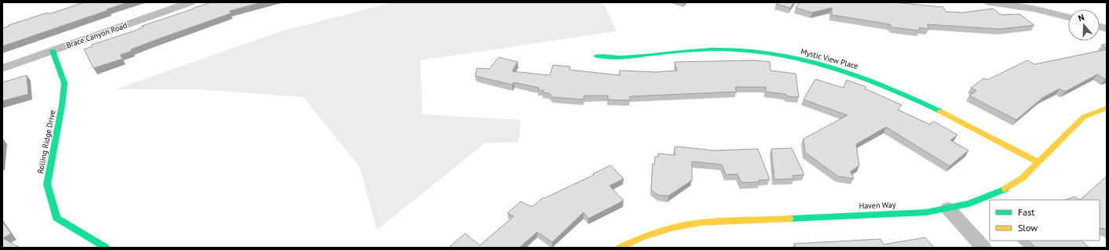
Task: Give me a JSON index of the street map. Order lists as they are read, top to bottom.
{
  "streets": {
    "street": [
      "Brace Canyon Road",
      "Mystic View Place",
      "Rolling Ridge Drive",
      "Haven Way"
    ]
  },
  "crossings": [
    ["Brace Canyon Road", "Rolling Ridge Drive"],
    ["Mystic View Place", "Haven Way"]
  ],
  "legend": ["Fast", "Slow"],
  "north": "top"
}
